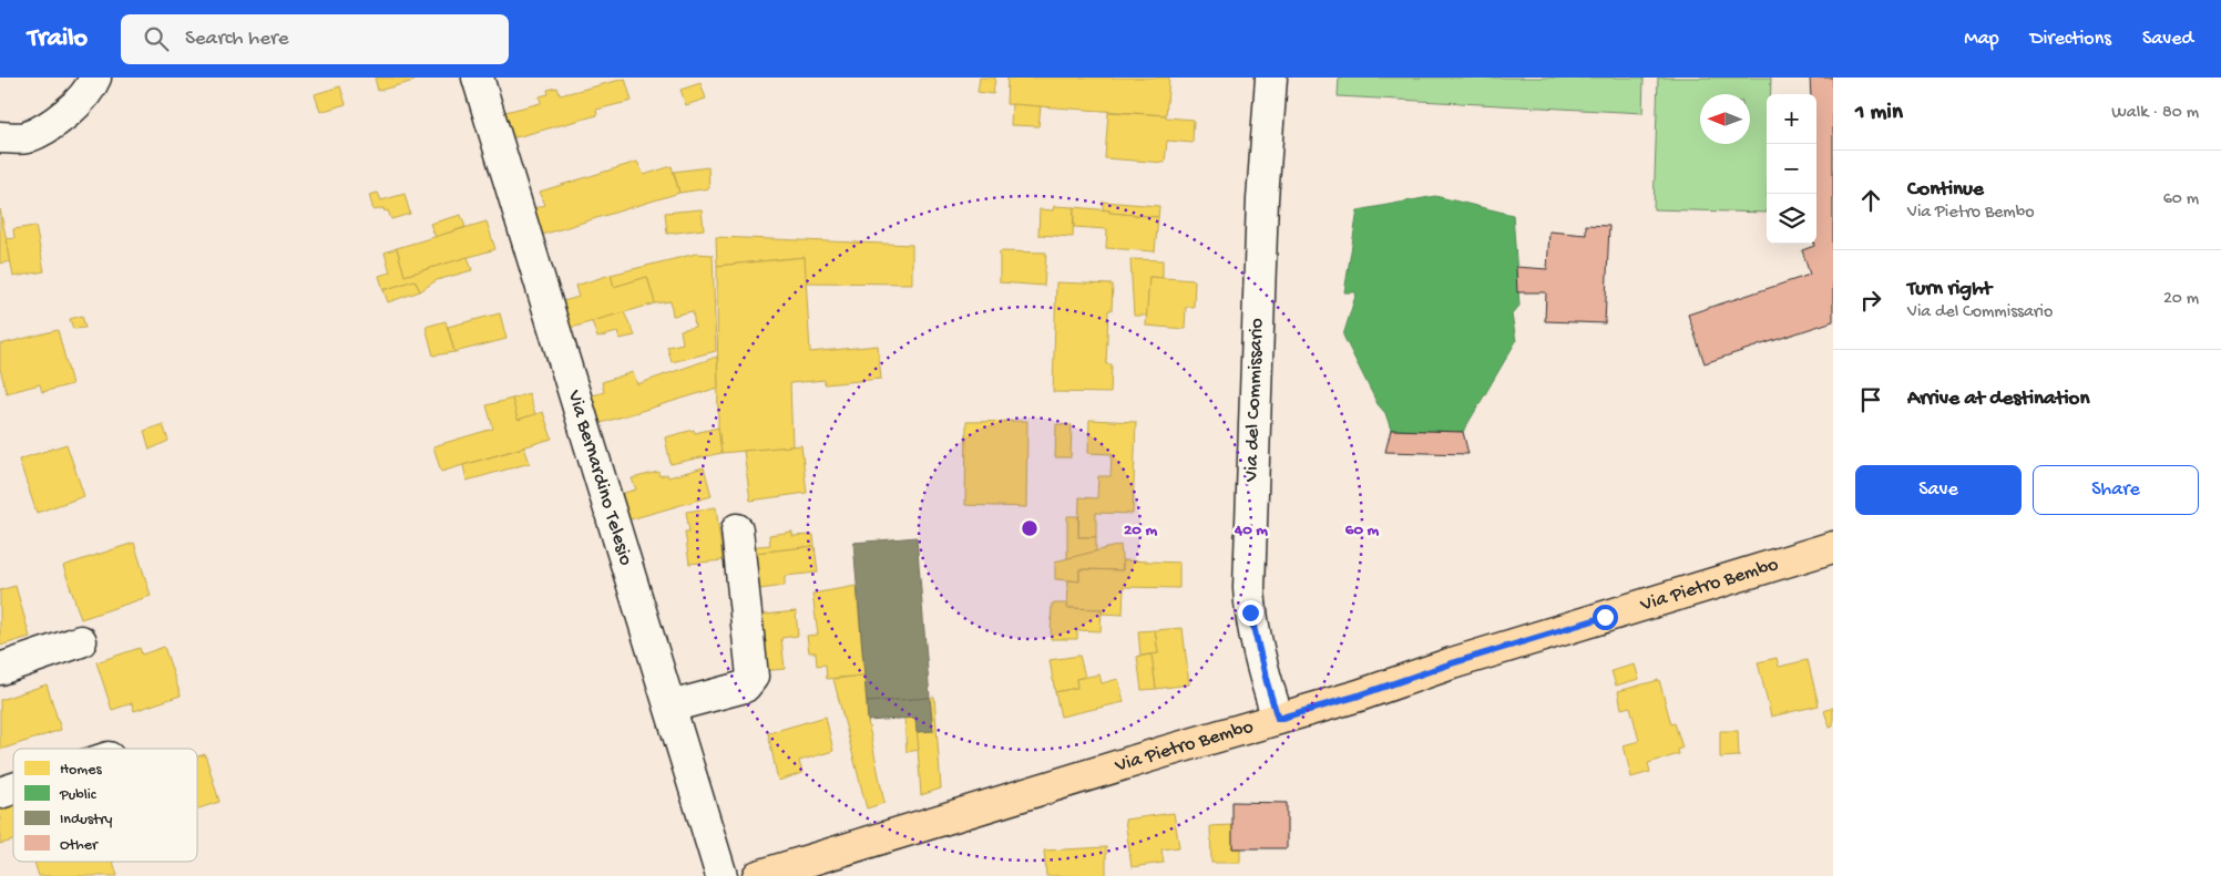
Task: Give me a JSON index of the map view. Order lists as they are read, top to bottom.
{
  "streets": {
    "main road": ["Via Pietro Bembo"],
    "street": ["Via del Commissario", "Via Bernardino Telesio"]
  },
  "crossings": [
    ["Via del Commissario", "Via Pietro Bembo"]
  ],
  "legend": [
    "Homes",
    "Public",
    "Industry",
    "Other"
  ],
  "north": "left",
  "page": {
    "header": "Trailo",
    "search": "Search here",
    "nav": ["Map", "Directions", "Saved"],
    "heading": ["1 min", "Walk · 80 m"],
    "map_buttons": ["+", "−"],
    "list": [
      ["Continue", "Via Pietro Bembo", "60 m"],
      ["Turn right", "Via del Commissario", "20 m"],
      "Arrive at destination"
    ],
    "buttons": ["Save", "Share"]
  },
  "rings": ["20 m", "40 m", "60 m"]
}
